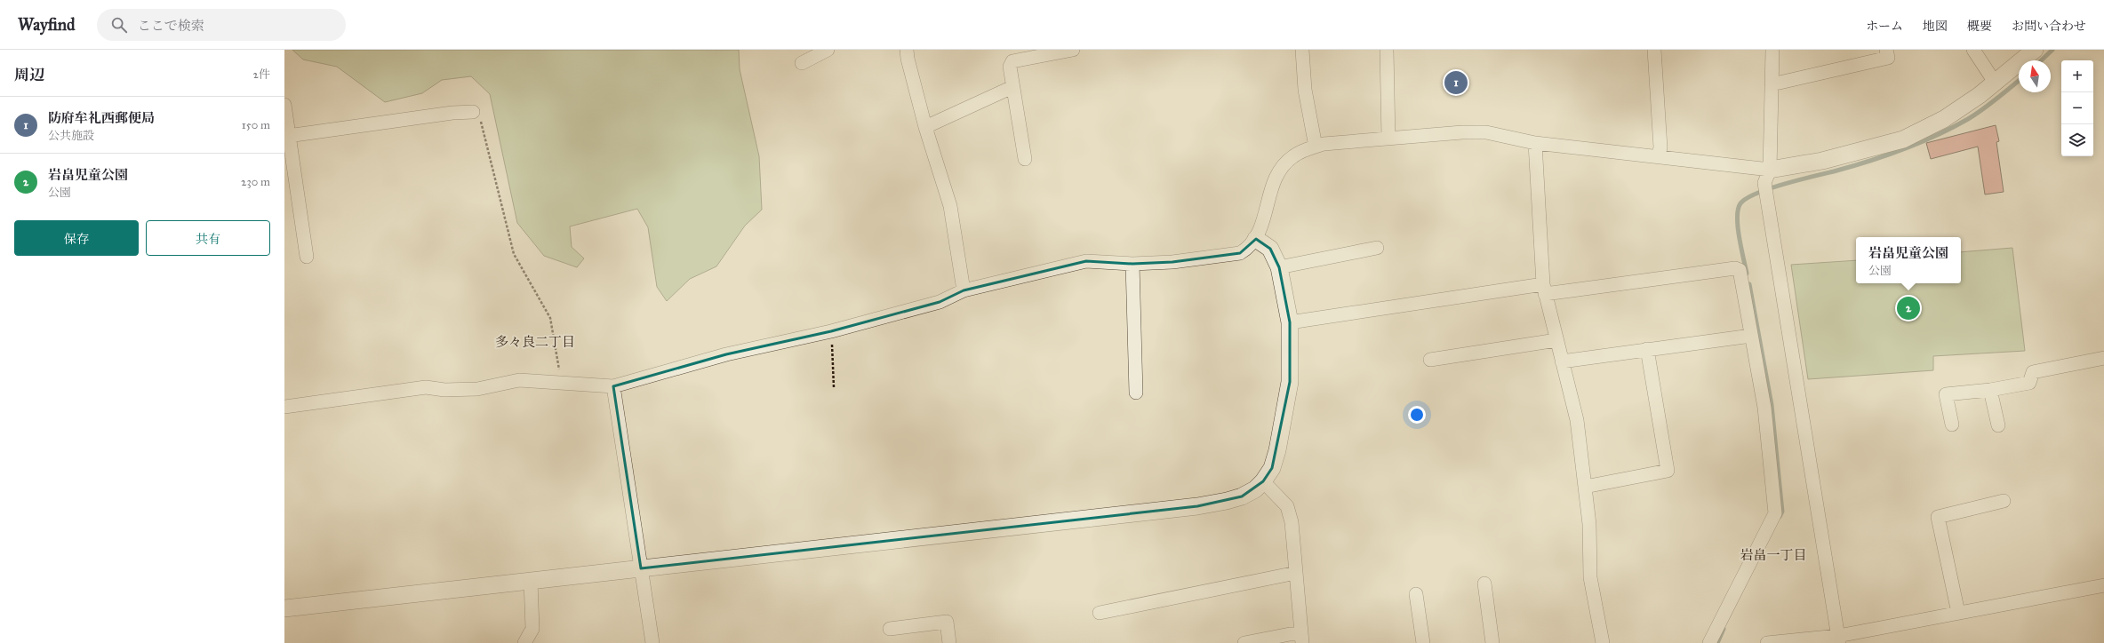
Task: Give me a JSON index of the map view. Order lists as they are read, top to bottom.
{
  "districts": ["多々良二丁目", "岩畠一丁目"],
  "north": "top",
  "page": {
    "header": "Wayfind",
    "search": "ここで検索",
    "nav": [
      "ホーム",
      "地図",
      "概要",
      "お問い合わせ"
    ],
    "heading": ["周辺", "2件"],
    "map_buttons": ["+", "−"],
    "pins": ["1", "2"],
    "list": [
      {
        "mark": "1",
        "name": "防府牟礼西郵便局",
        "note": "公共施設",
        "value": "150 m"
      },
      {
        "mark": "2",
        "name": "岩畠児童公園",
        "note": "公園",
        "value": "230 m"
      }
    ],
    "buttons": ["保存", "共有"],
    "popup": ["岩畠児童公園", "公園"]
  }
}
